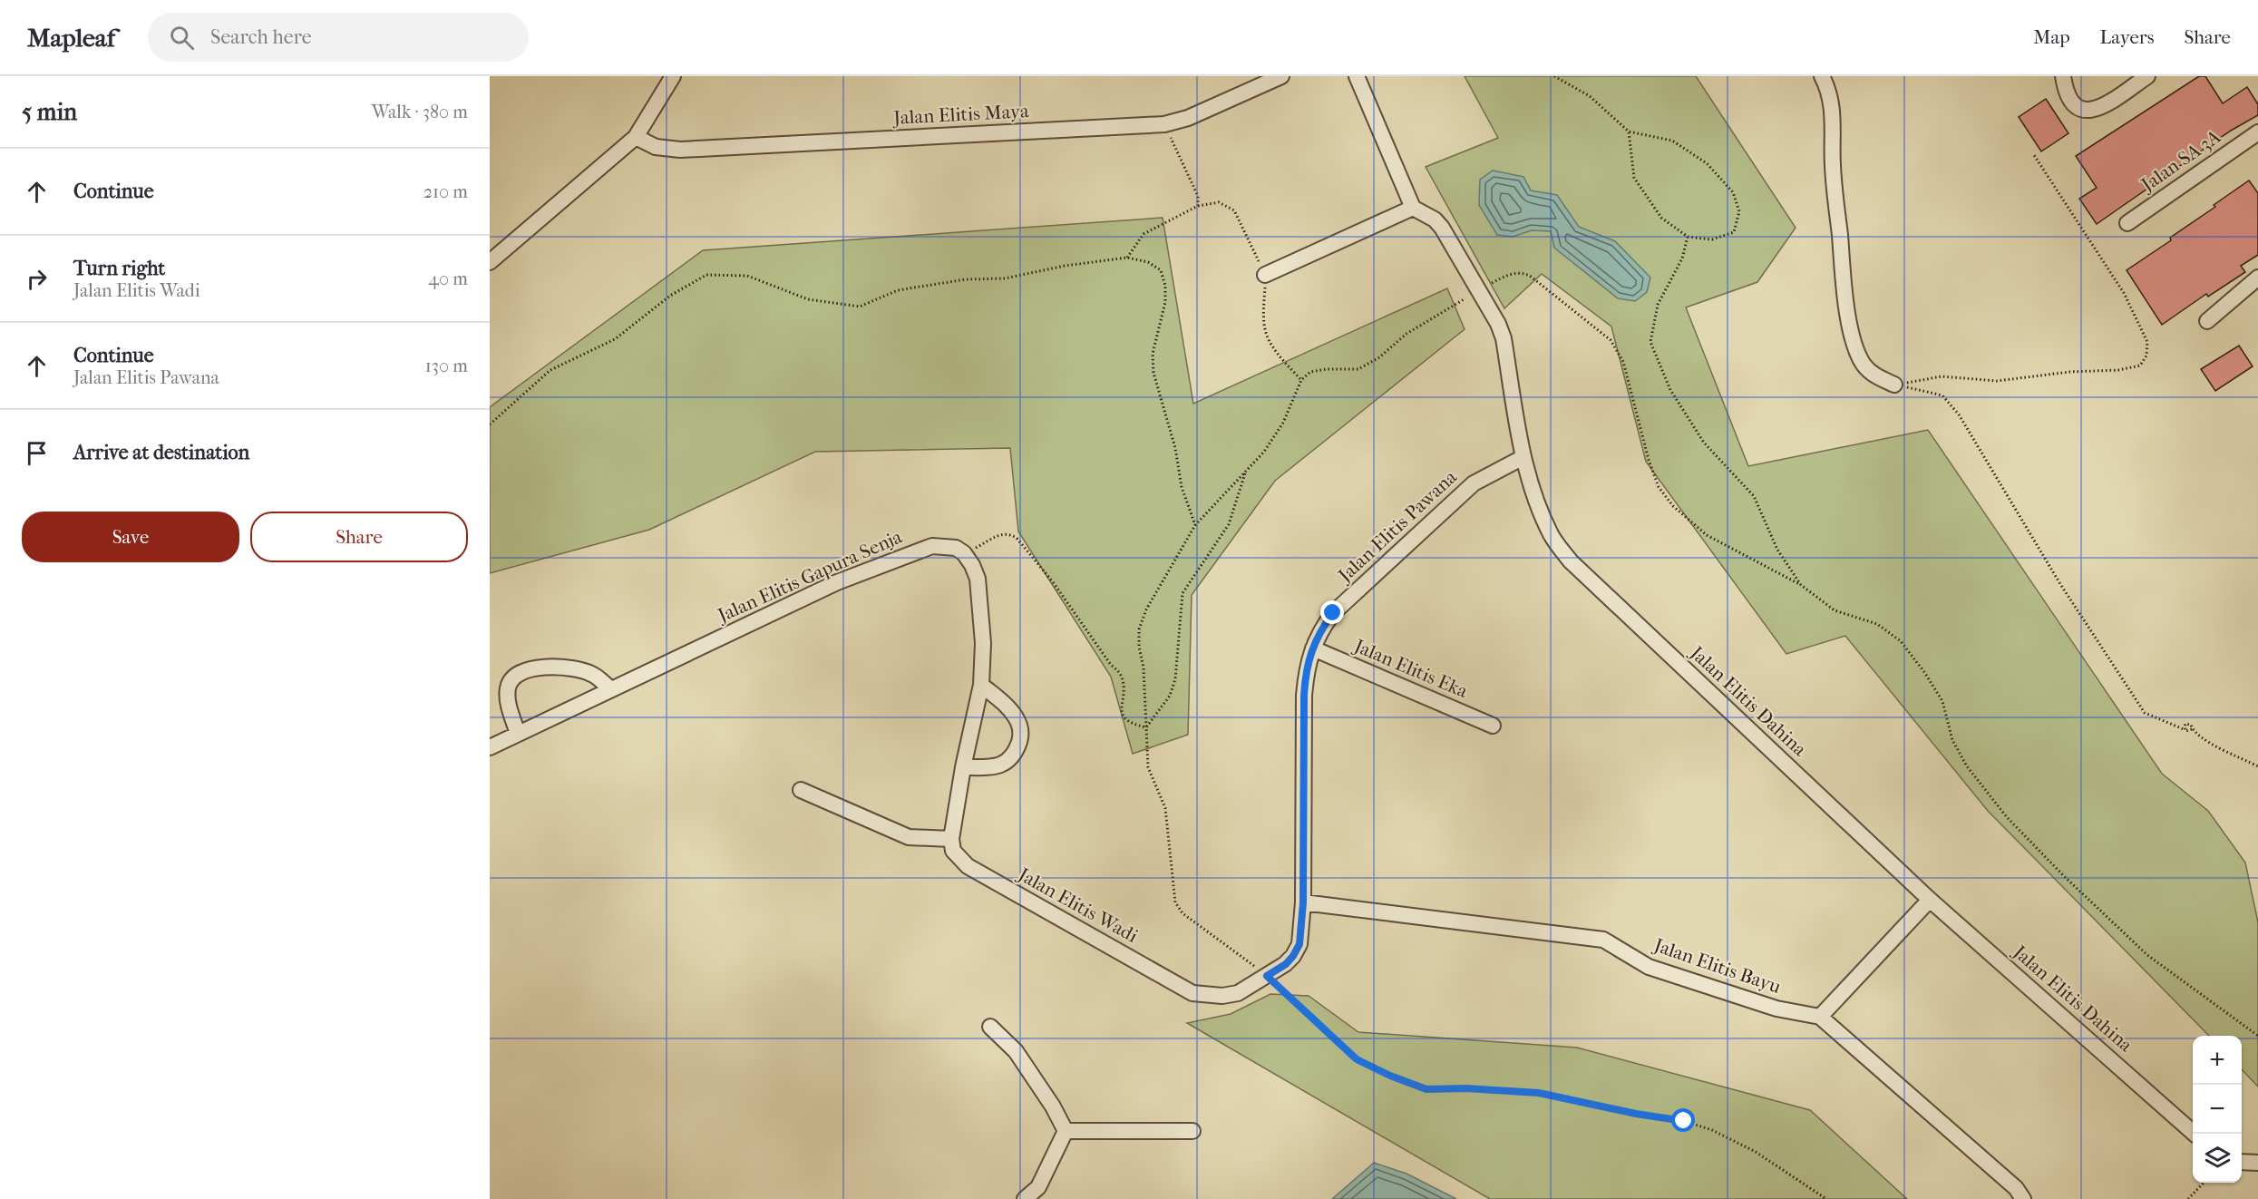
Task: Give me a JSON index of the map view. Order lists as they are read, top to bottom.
{
  "streets": {
    "street": [
      "Jalan Elitis Maya",
      "Jalan SA 3A",
      "Jalan Elitis Pawana",
      "Jalan Elitis Gapura Senja",
      "Jalan Elitis Eka",
      "Jalan Elitis Dahina",
      "Jalan Elitis Wadi",
      "Jalan Elitis Bayu"
    ]
  },
  "crossings": [
    ["Jalan Elitis Pawana", "Jalan Elitis Eka"],
    ["Jalan Elitis Pawana", "Jalan Elitis Dahina"],
    ["Jalan Elitis Pawana", "Jalan Elitis Wadi"],
    ["Jalan Elitis Pawana", "Jalan Elitis Bayu"],
    ["Jalan Elitis Wadi", "Jalan Elitis Bayu"]
  ],
  "page": {
    "header": "Mapleaf",
    "search": "Search here",
    "nav": ["Map", "Layers", "Share"],
    "heading": ["5 min", "Walk · 380 m"],
    "list": [
      ["Continue", "210 m"],
      ["Turn right", "Jalan Elitis Wadi", "40 m"],
      ["Continue", "Jalan Elitis Pawana", "130 m"],
      "Arrive at destination"
    ],
    "buttons": ["Save", "Share"],
    "map_buttons": ["+", "−"]
  }
}
